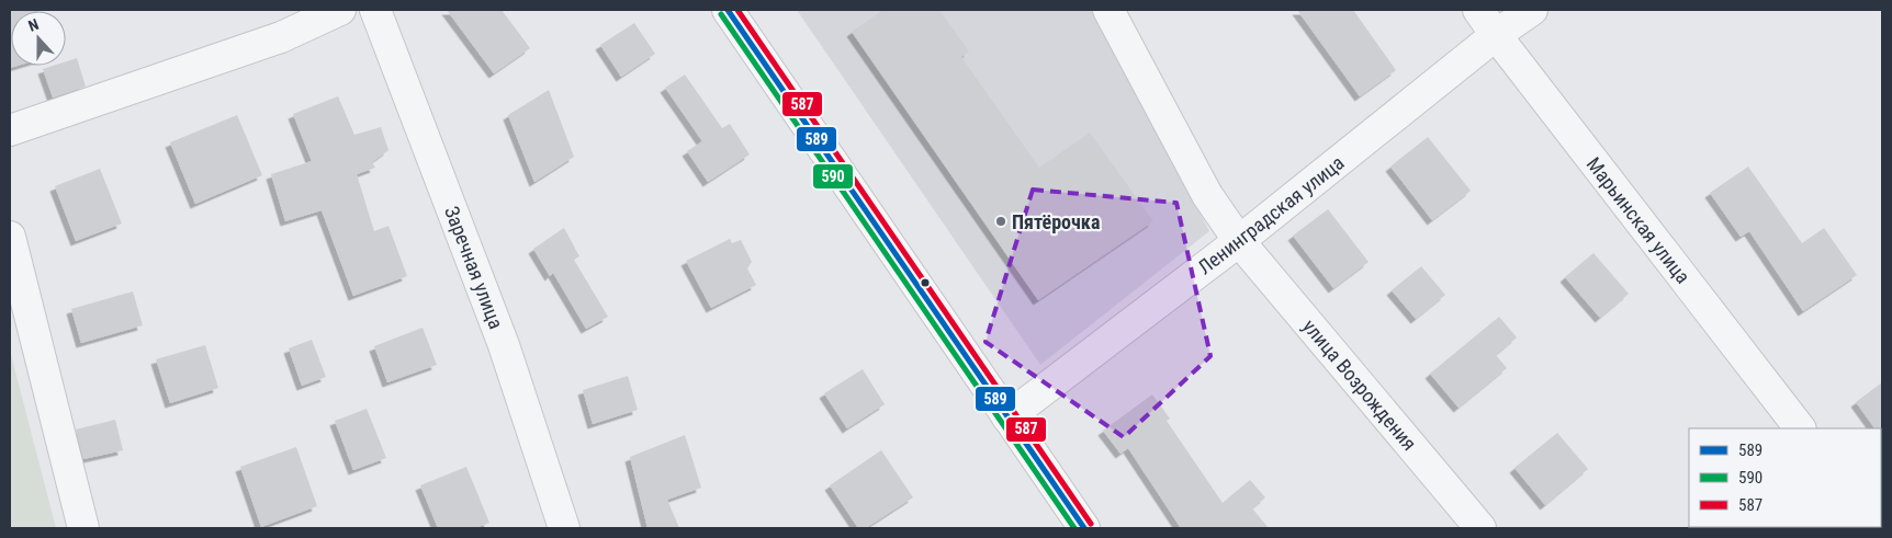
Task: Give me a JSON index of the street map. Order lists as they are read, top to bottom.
{
  "streets": {
    "street": [
      "Ленинградская улица",
      "Марьинская улица",
      "Заречная улица",
      "улица Возрождения"
    ]
  },
  "crossings": [
    ["Ленинградская улица", "Марьинская улица"],
    ["Ленинградская улица", "улица Возрождения"]
  ],
  "places": ["Пятёрочка"],
  "lines": ["transit line 589", "transit line 587", "transit line 590"],
  "legend": ["589", "590", "587"],
  "north": "top"
}
